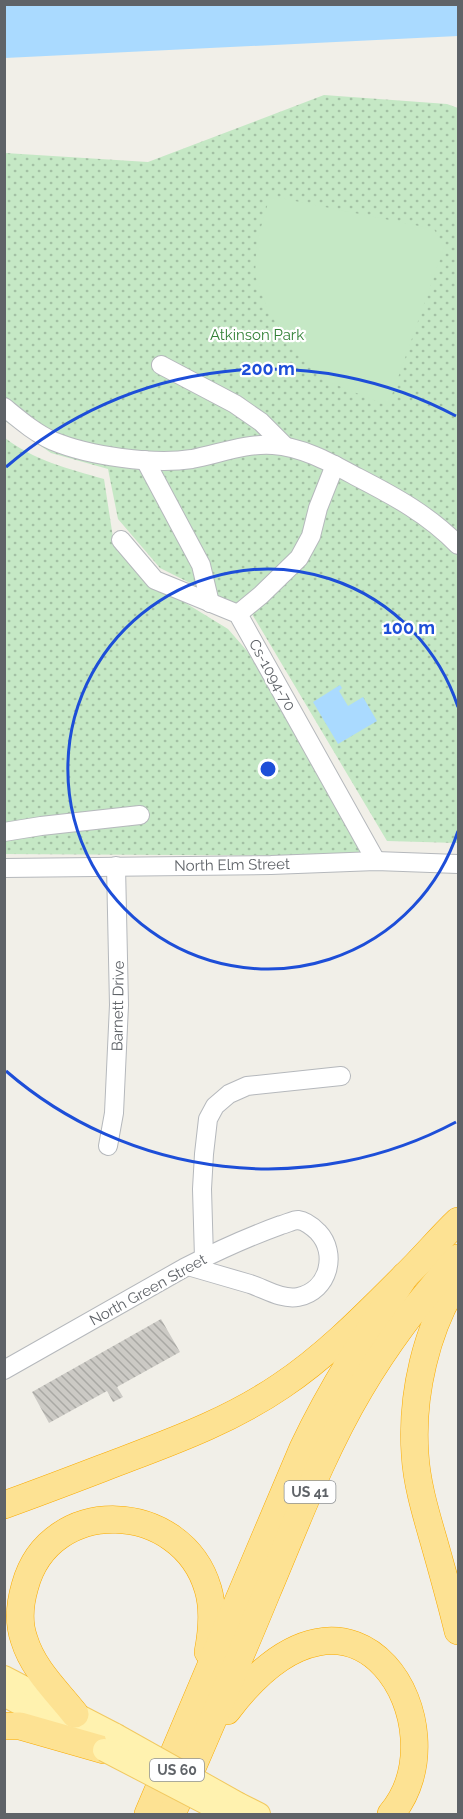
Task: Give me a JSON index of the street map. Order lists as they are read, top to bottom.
{
  "streets": {
    "highway": ["US 41"],
    "main road": ["US 60"],
    "street": [
      "Cs-1094-70",
      "North Elm Street",
      "Barnett Drive",
      "North Green Street"
    ]
  },
  "crossings": [
    ["Cs-1094-70", "North Elm Street"],
    ["North Elm Street", "Barnett Drive"]
  ],
  "parks": ["Atkinson Park"],
  "rings": ["200 m", "100 m"]
}
